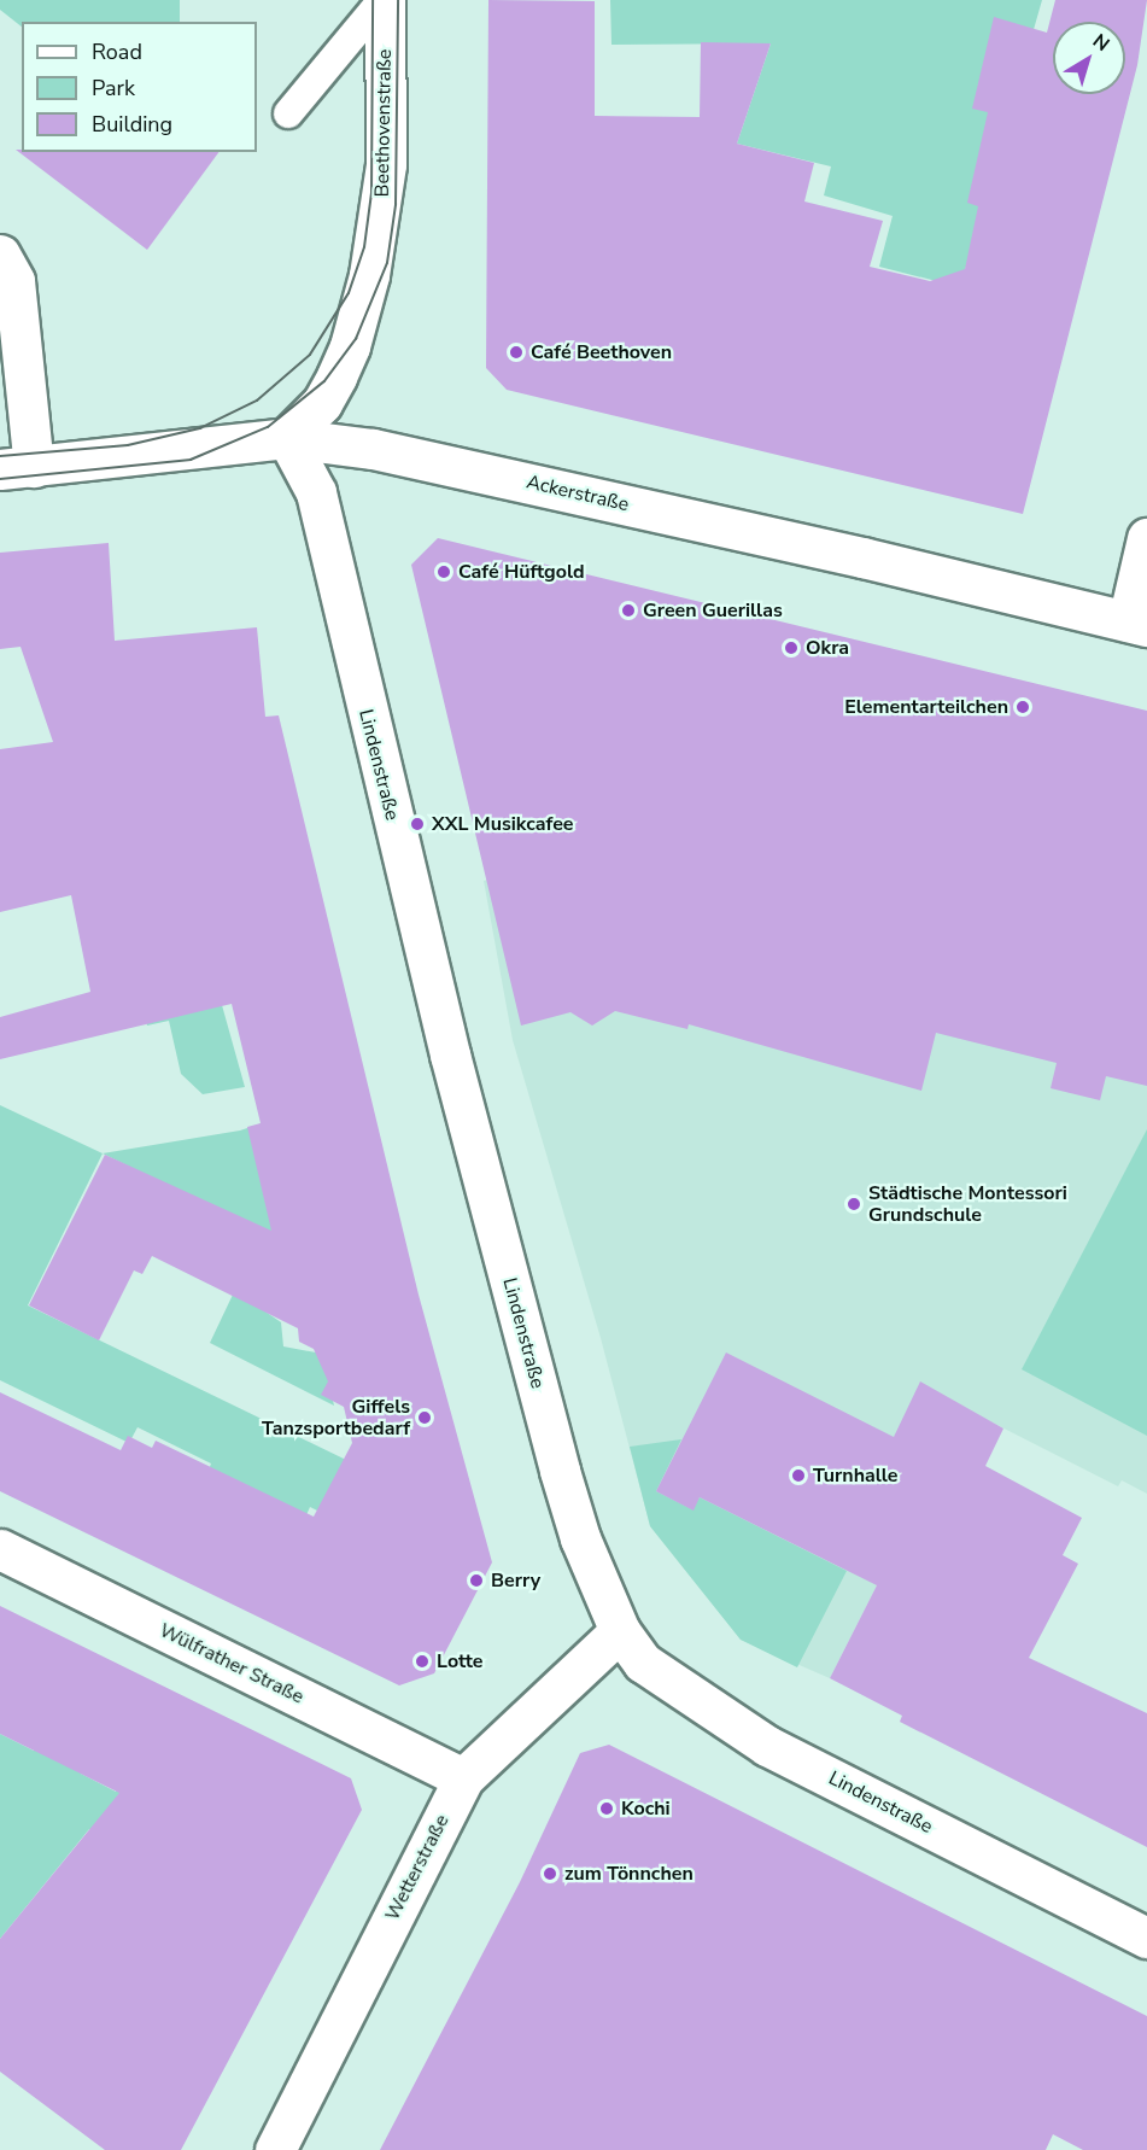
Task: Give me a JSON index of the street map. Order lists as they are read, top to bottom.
{
  "streets": {
    "street": [
      "Beethovenstraße",
      "Ackerstraße",
      "Lindenstraße",
      "Wülfrather Straße",
      "Wetterstraße"
    ]
  },
  "crossings": [
    ["Beethovenstraße", "Ackerstraße"],
    ["Beethovenstraße", "Lindenstraße"],
    ["Ackerstraße", "Lindenstraße"],
    ["Lindenstraße", "Wetterstraße"],
    ["Wülfrather Straße", "Wetterstraße"]
  ],
  "places": [
    "Café Beethoven",
    "Café Hüftgold",
    "Green Guerillas",
    "Okra",
    "Elementarteilchen",
    "XXL Musikcafee",
    "Städtische Montessori Grundschule",
    "Giffels Tanzsportbedarf",
    "Turnhalle",
    "Berry",
    "Lotte",
    "Kochi",
    "zum Tönnchen"
  ],
  "legend": ["Road", "Park", "Building"],
  "north": "top right"
}
